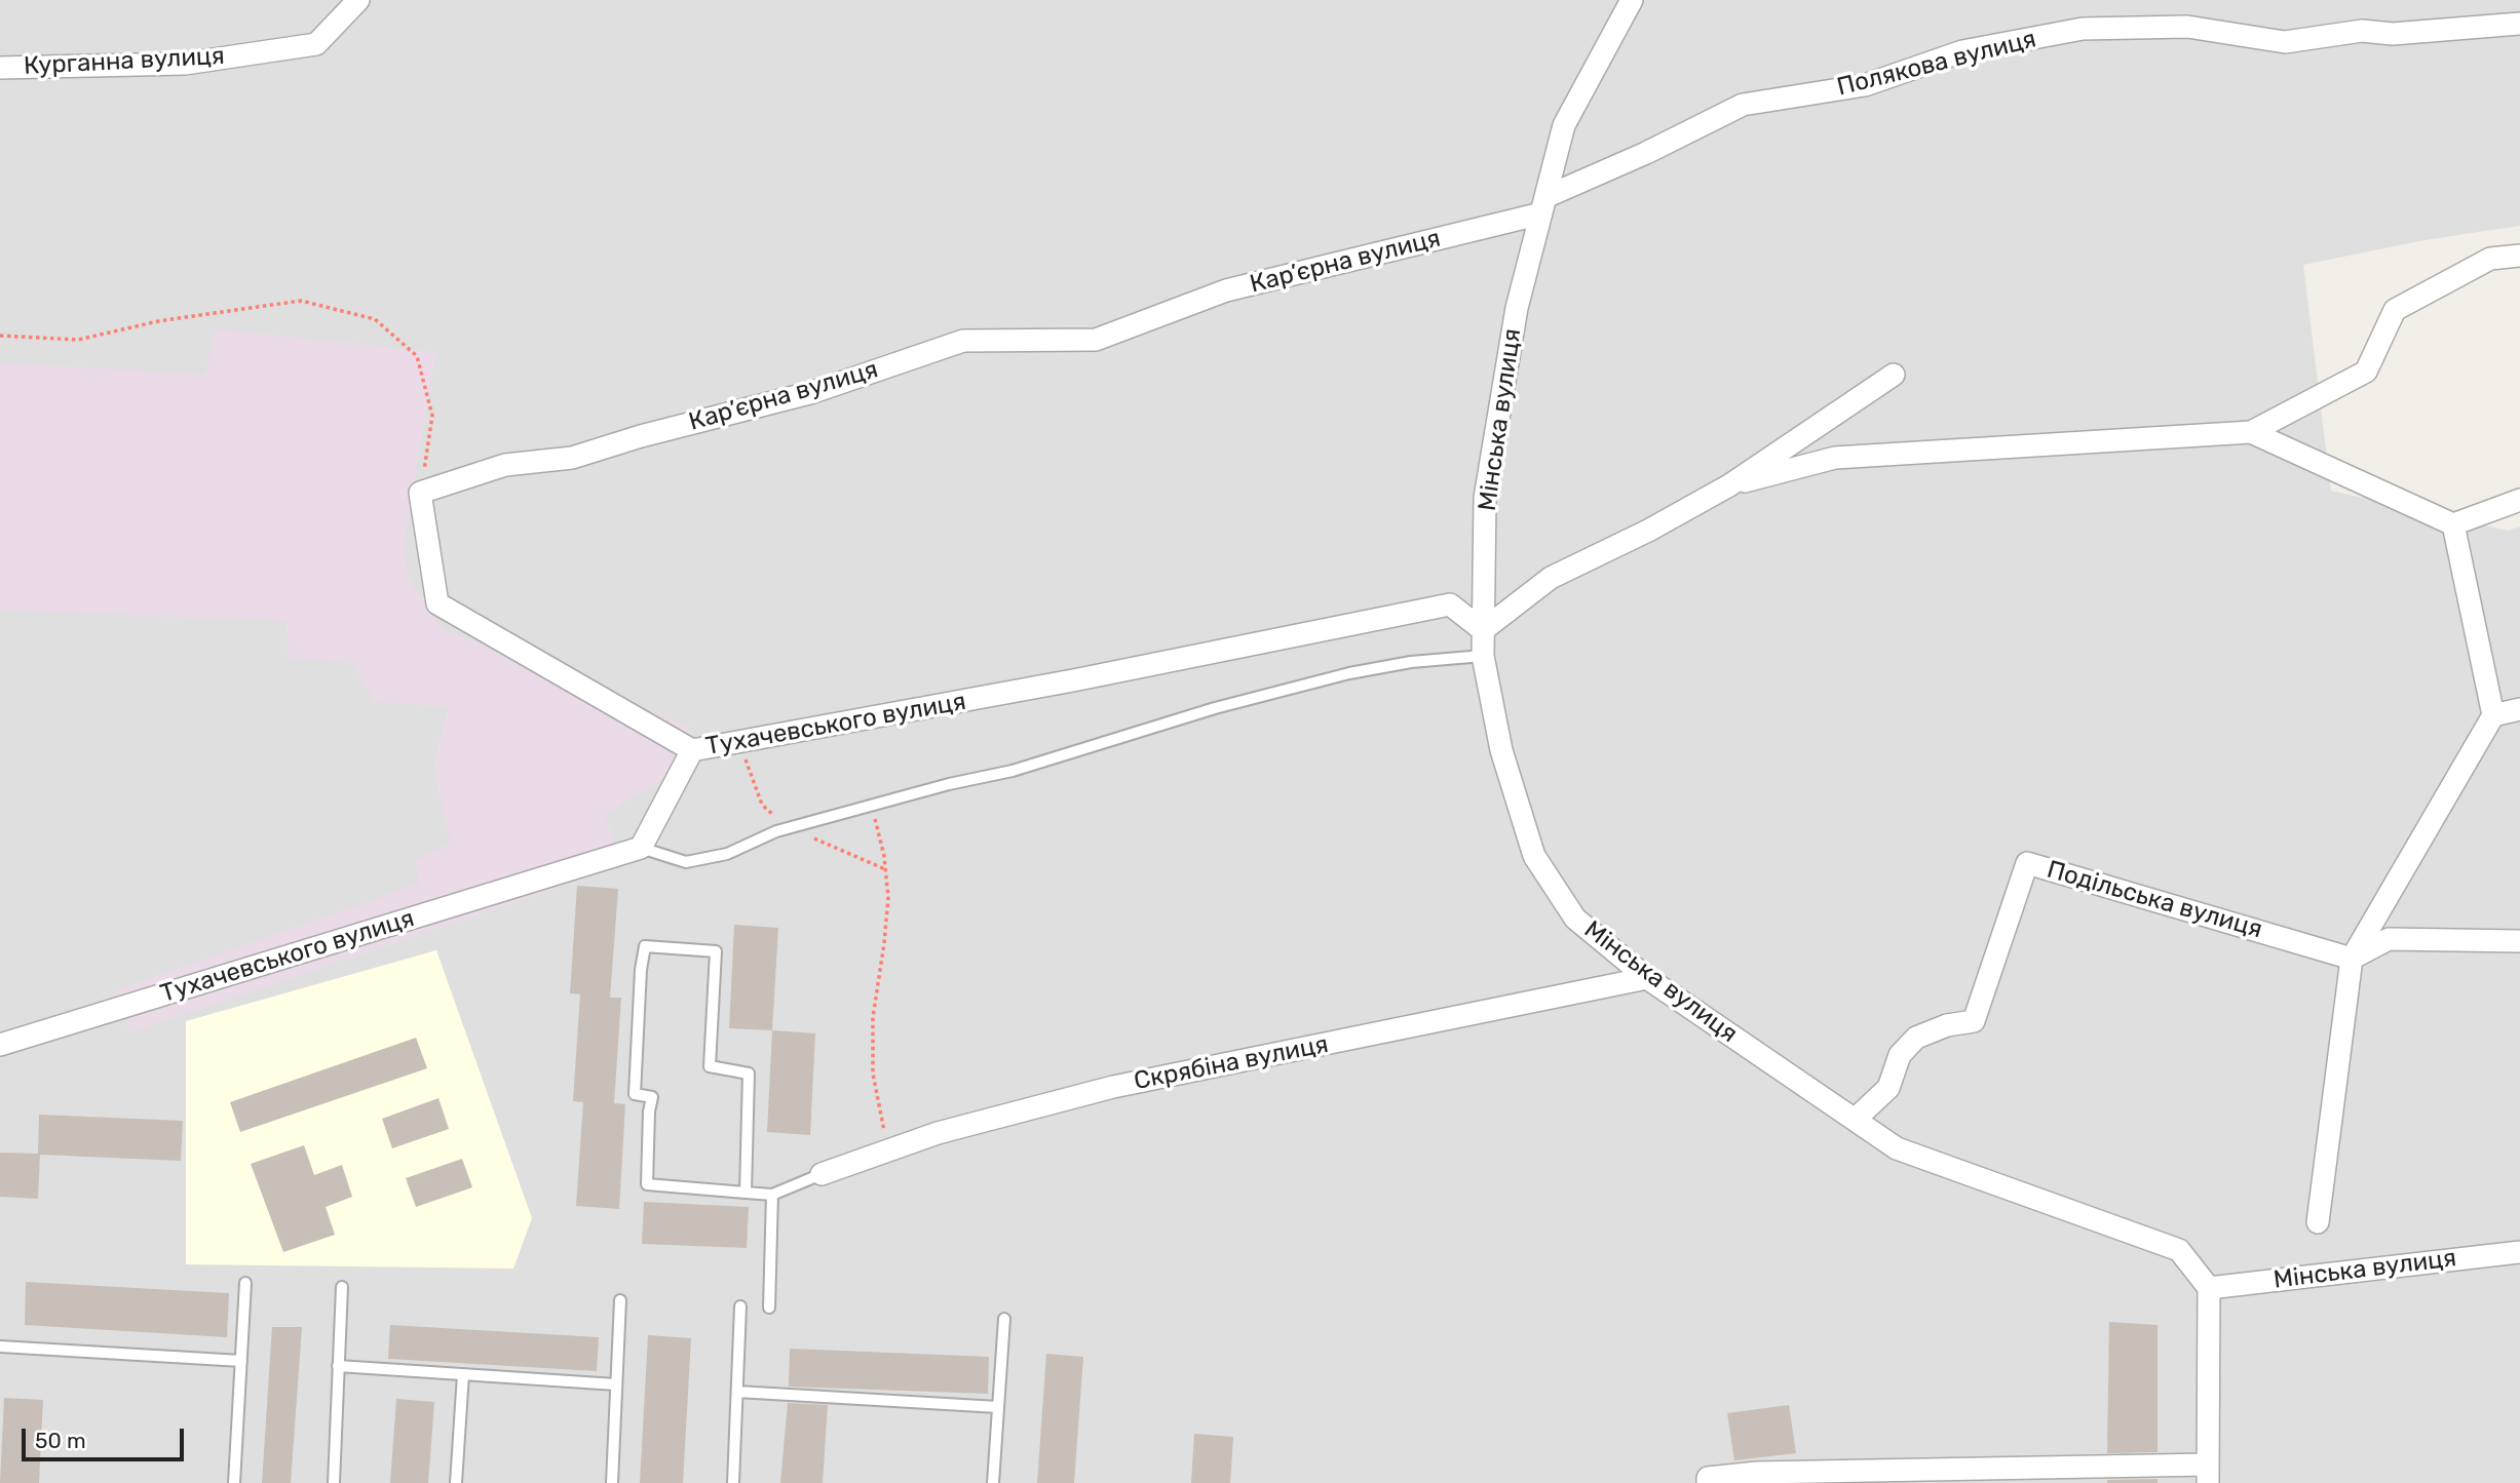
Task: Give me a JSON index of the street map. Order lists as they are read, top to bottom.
{
  "streets": {
    "street": [
      "Курганна вулиця",
      "Полякова вулиця",
      "Кар’єрна вулиця",
      "Мінська вулиця",
      "Тухачевського вулиця",
      "Подільська вулиця",
      "Скрябіна вулиця"
    ]
  },
  "crossings": [
    ["Полякова вулиця", "Кар’єрна вулиця"],
    ["Полякова вулиця", "Мінська вулиця"],
    ["Кар’єрна вулиця", "Мінська вулиця"],
    ["Мінська вулиця", "Тухачевського вулиця"],
    ["Мінська вулиця", "Подільська вулиця"],
    ["Мінська вулиця", "Скрябіна вулиця"]
  ],
  "scale_bar": "50 m"
}
